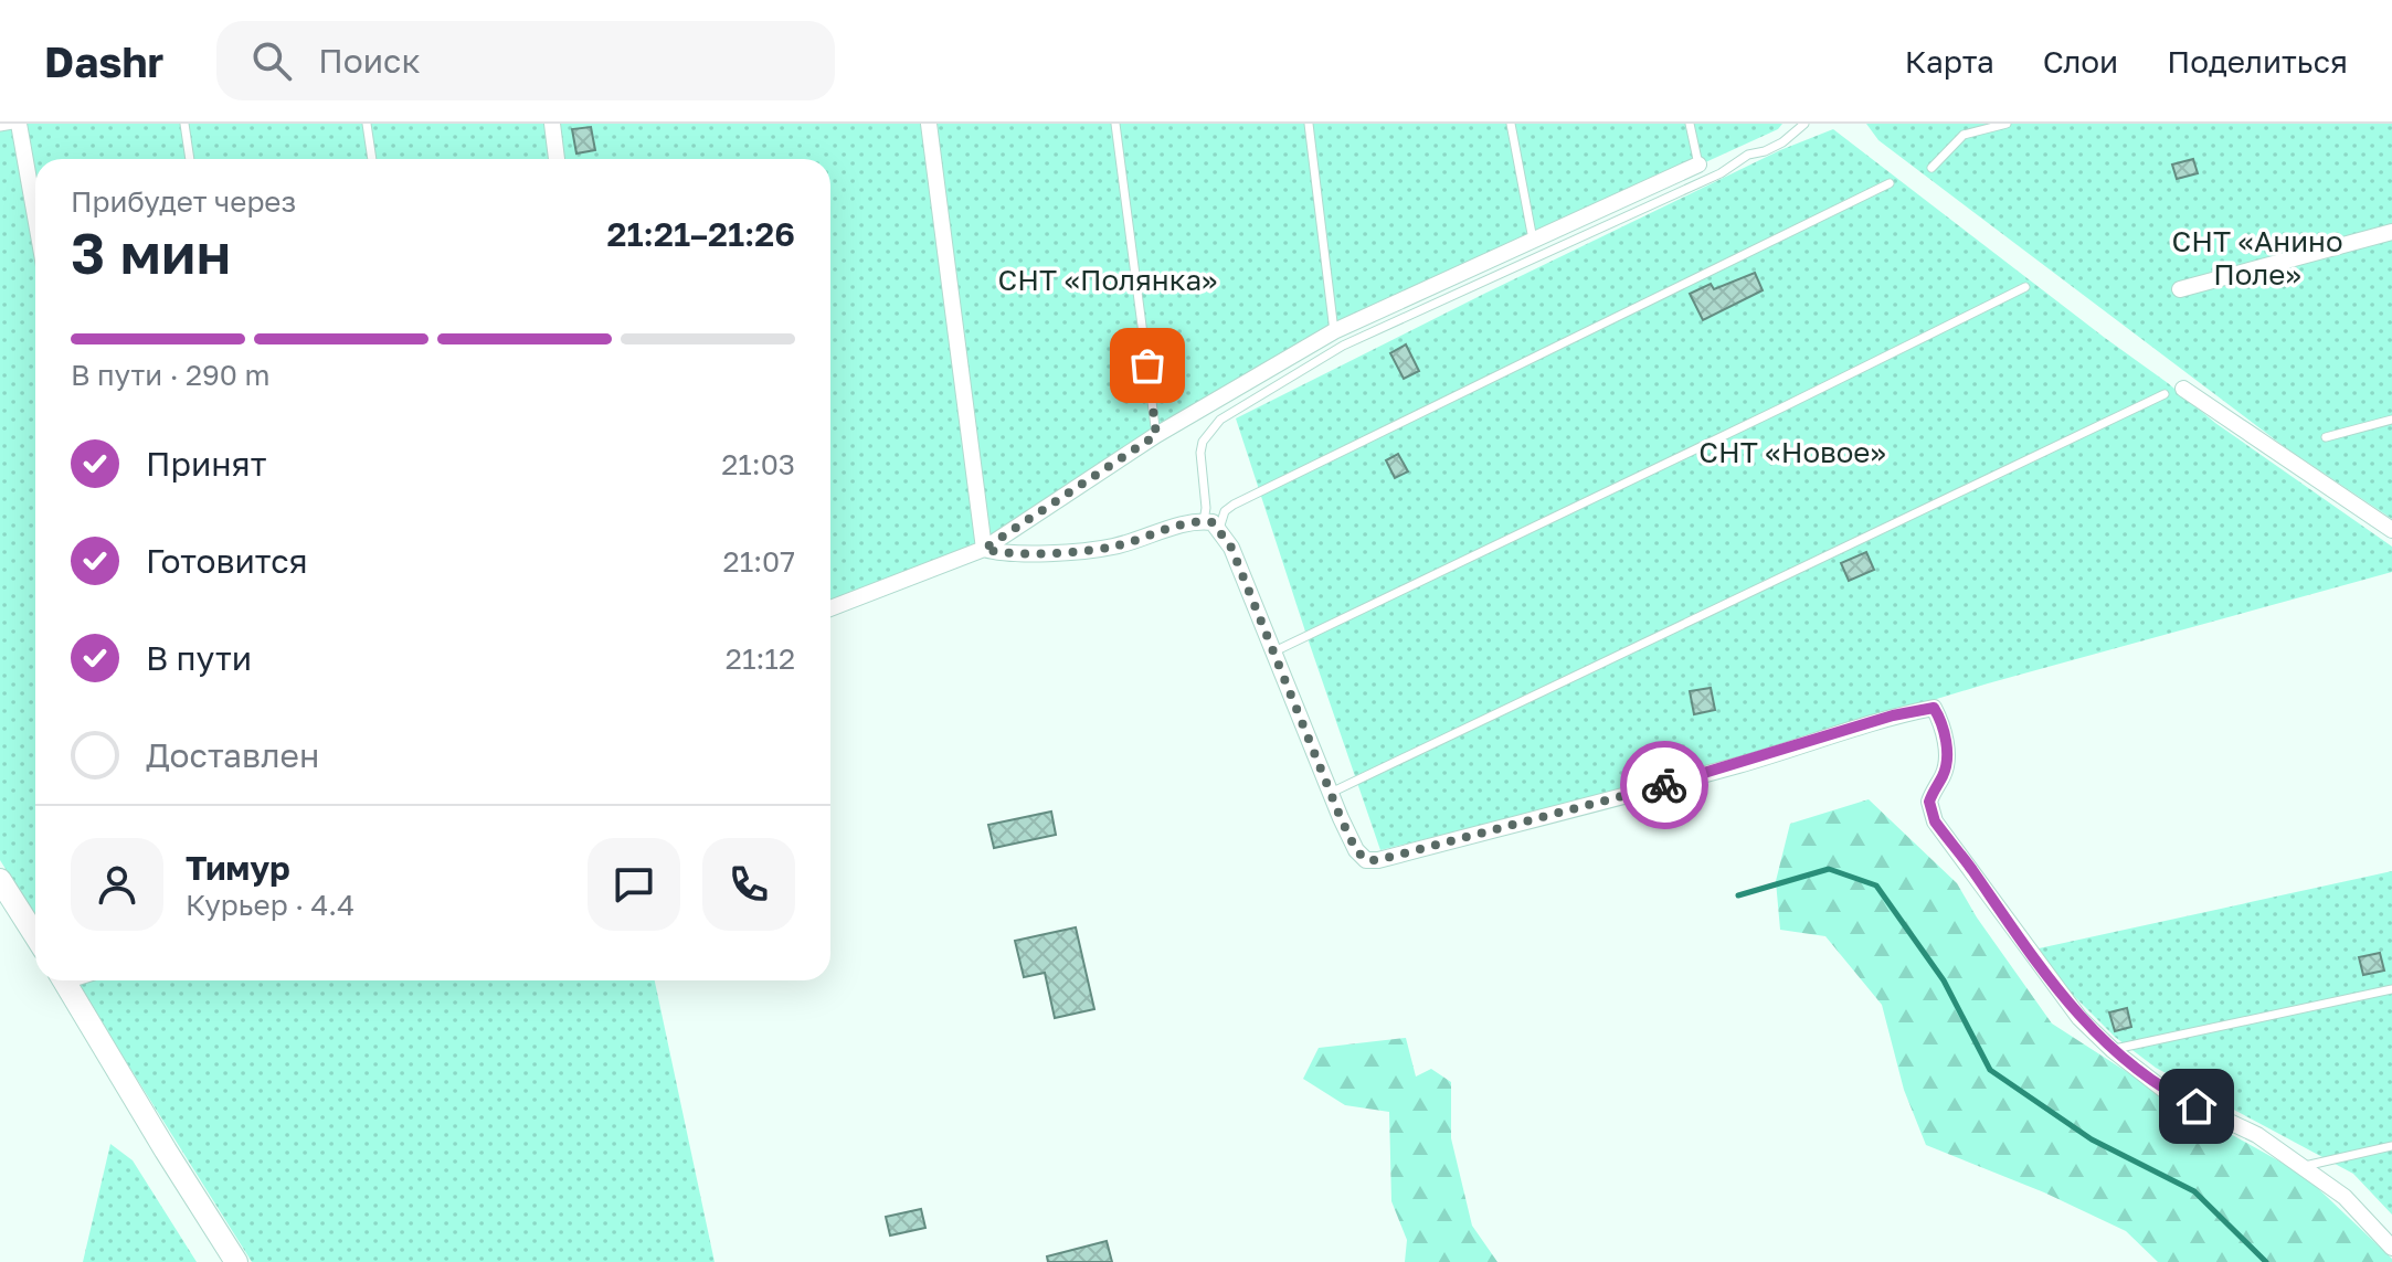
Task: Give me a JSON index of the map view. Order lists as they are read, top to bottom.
{
  "parks": ["СНТ «Анино Поле»", "СНТ «Полянка»", "СНТ «Новое»"],
  "page": {
    "header": "Dashr",
    "search": "Поиск",
    "nav": ["Карта", "Слои", "Поделиться"],
    "heading": ["3 мин", "Прибудет через", "21:21–21:26"],
    "panel": ["Тимур", "Курьер · 4.4"],
    "bar": "В пути · 290 m",
    "list": [
      ["Принят", "21:03"],
      ["Готовится", "21:07"],
      ["В пути", "21:12"],
      "Доставлен"
    ]
  }
}
